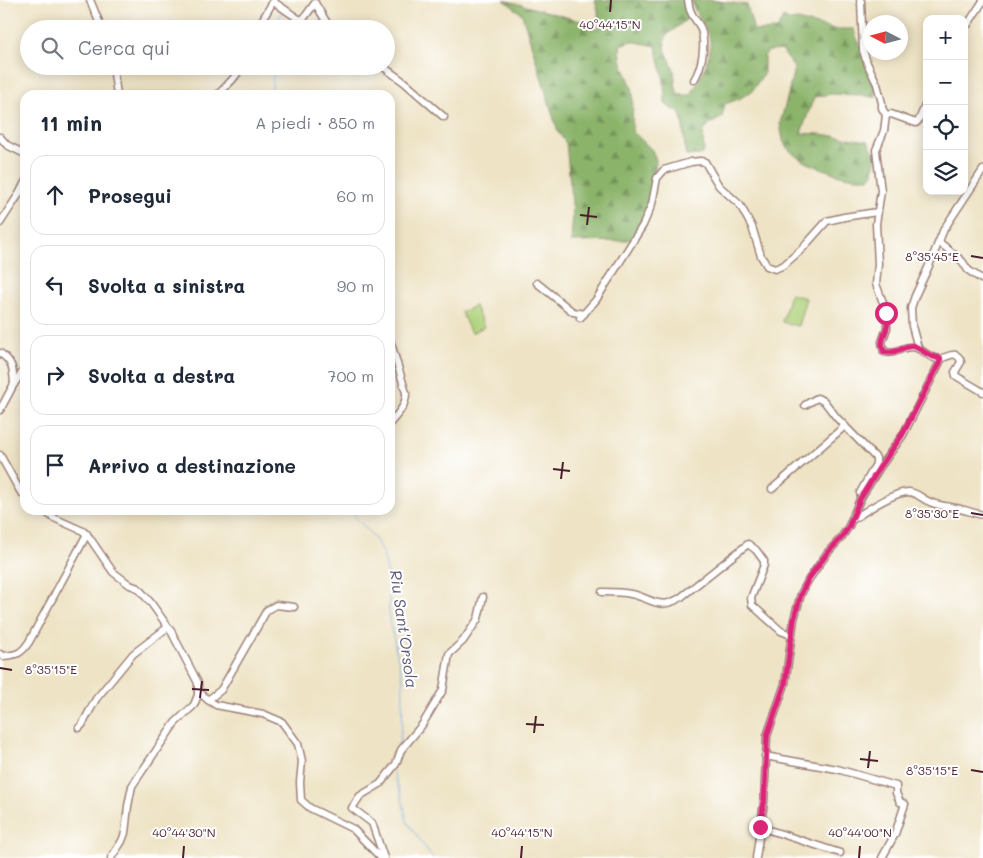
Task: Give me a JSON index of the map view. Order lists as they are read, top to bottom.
{
  "water": ["Riu Sant'Orsola"],
  "north": "left",
  "page": {
    "map_buttons": ["+", "−"],
    "search": "Cerca qui",
    "heading": ["11 min", "A piedi · 850 m"],
    "list": [
      ["Prosegui", "60 m"],
      ["Svolta a sinistra", "90 m"],
      ["Svolta a destra", "700 m"],
      "Arrivo a destinazione"
    ]
  },
  "coordinates": [
    "40°44'15\"N",
    "8°35'45\"E",
    "8°35'30\"E",
    "8°35'15\"E",
    "40°44'30\"N",
    "40°44'00\"N"
  ]
}
